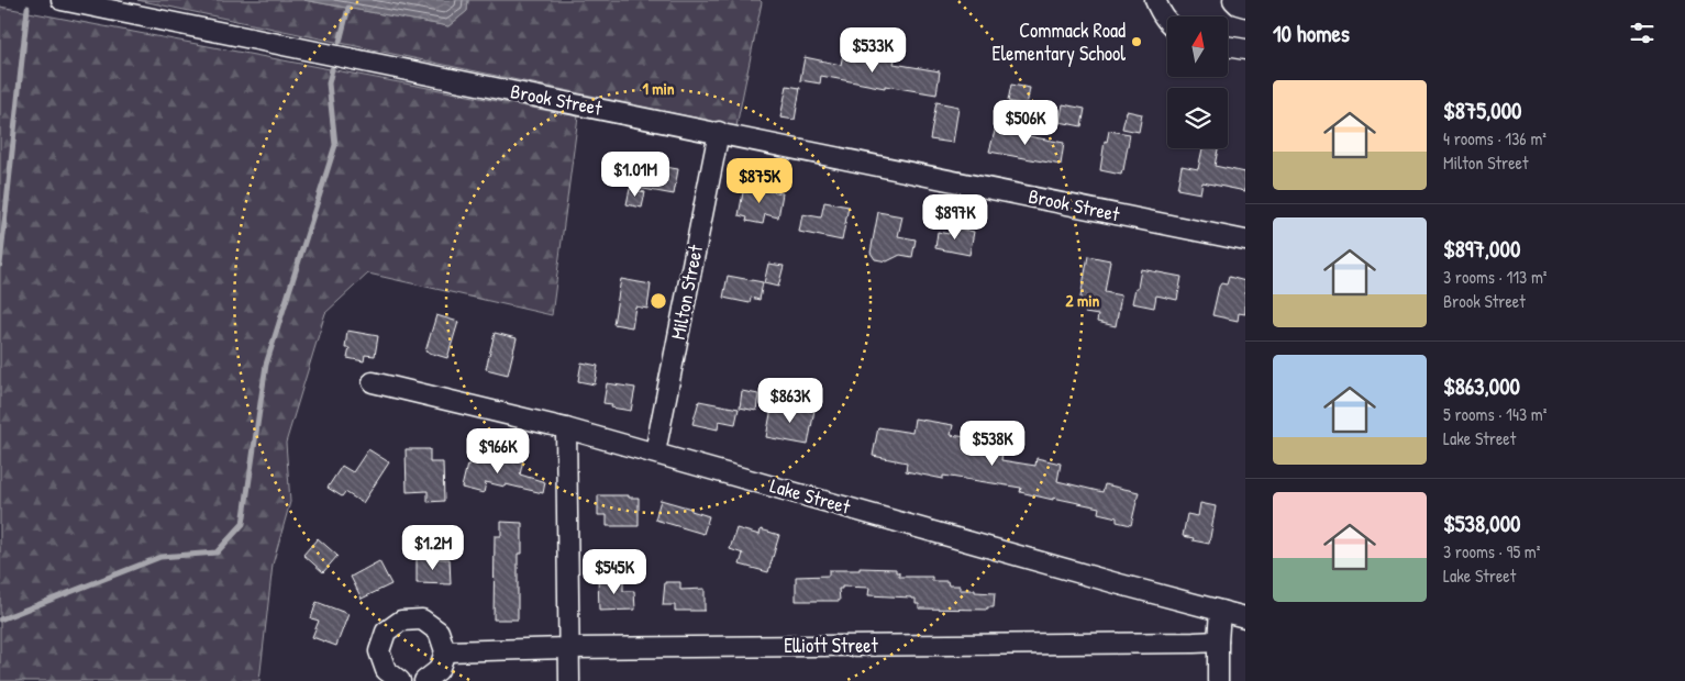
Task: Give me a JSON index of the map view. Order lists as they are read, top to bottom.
{
  "streets": {
    "street": [
      "Brook Street",
      "Milton Street",
      "Lake Street",
      "Elliott Street"
    ]
  },
  "crossings": [
    ["Brook Street", "Milton Street"],
    ["Milton Street", "Lake Street"]
  ],
  "places": ["Commack Road Elementary School"],
  "north": "top",
  "page": {
    "heading": "10 homes",
    "price": [
      "$533K",
      "$506K",
      "$1.01M",
      "$875K",
      "$897K",
      "$863K",
      "$538K",
      "$966K",
      "$1.2M",
      "$545K"
    ],
    "list": [
      {
        "name": "$875,000",
        "note": "4 rooms · 136 m² · Milton Street"
      },
      {
        "name": "$897,000",
        "note": "3 rooms · 113 m² · Brook Street"
      },
      {
        "name": "$863,000",
        "note": "5 rooms · 143 m² · Lake Street"
      },
      {
        "name": "$538,000",
        "note": "3 rooms · 95 m² · Lake Street"
      }
    ]
  },
  "rings": ["1 min", "2 min"]
}
